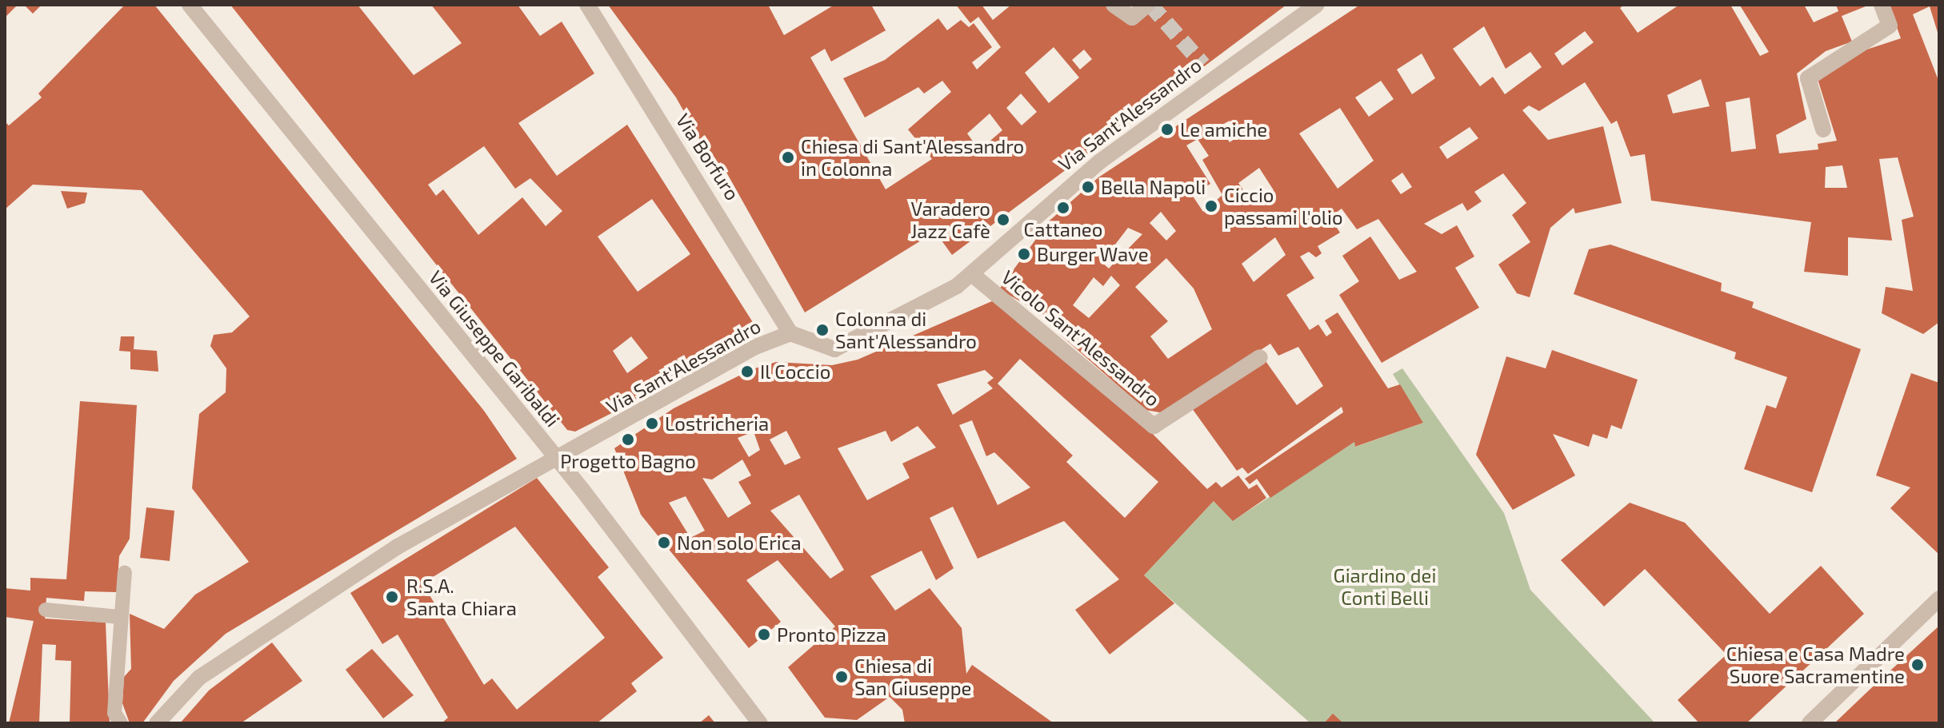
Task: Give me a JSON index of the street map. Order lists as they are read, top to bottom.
{
  "streets": {
    "street": [
      "Via Sant'Alessandro",
      "Via Borfuro",
      "Vicolo Sant'Alessandro",
      "Via Giuseppe Garibaldi"
    ]
  },
  "crossings": [
    ["Via Sant'Alessandro", "Via Borfuro"],
    ["Via Sant'Alessandro", "Vicolo Sant'Alessandro"],
    ["Via Sant'Alessandro", "Via Giuseppe Garibaldi"]
  ],
  "parks": ["Giardino dei Conti Belli"],
  "places": [
    "Le amiche",
    "Chiesa di Sant'Alessandro in Colonna",
    "Bella Napoli",
    "Ciccio passami l'olio",
    "Cattaneo",
    "Varadero Jazz Cafè",
    "Burger Wave",
    "Colonna di Sant'Alessandro",
    "Il Coccio",
    "Lostricheria",
    "Progetto Bagno",
    "Non solo Erica",
    "R.S.A. Santa Chiara",
    "Pronto Pizza",
    "Chiesa e Casa Madre Suore Sacramentine",
    "Chiesa di San Giuseppe"
  ]
}
